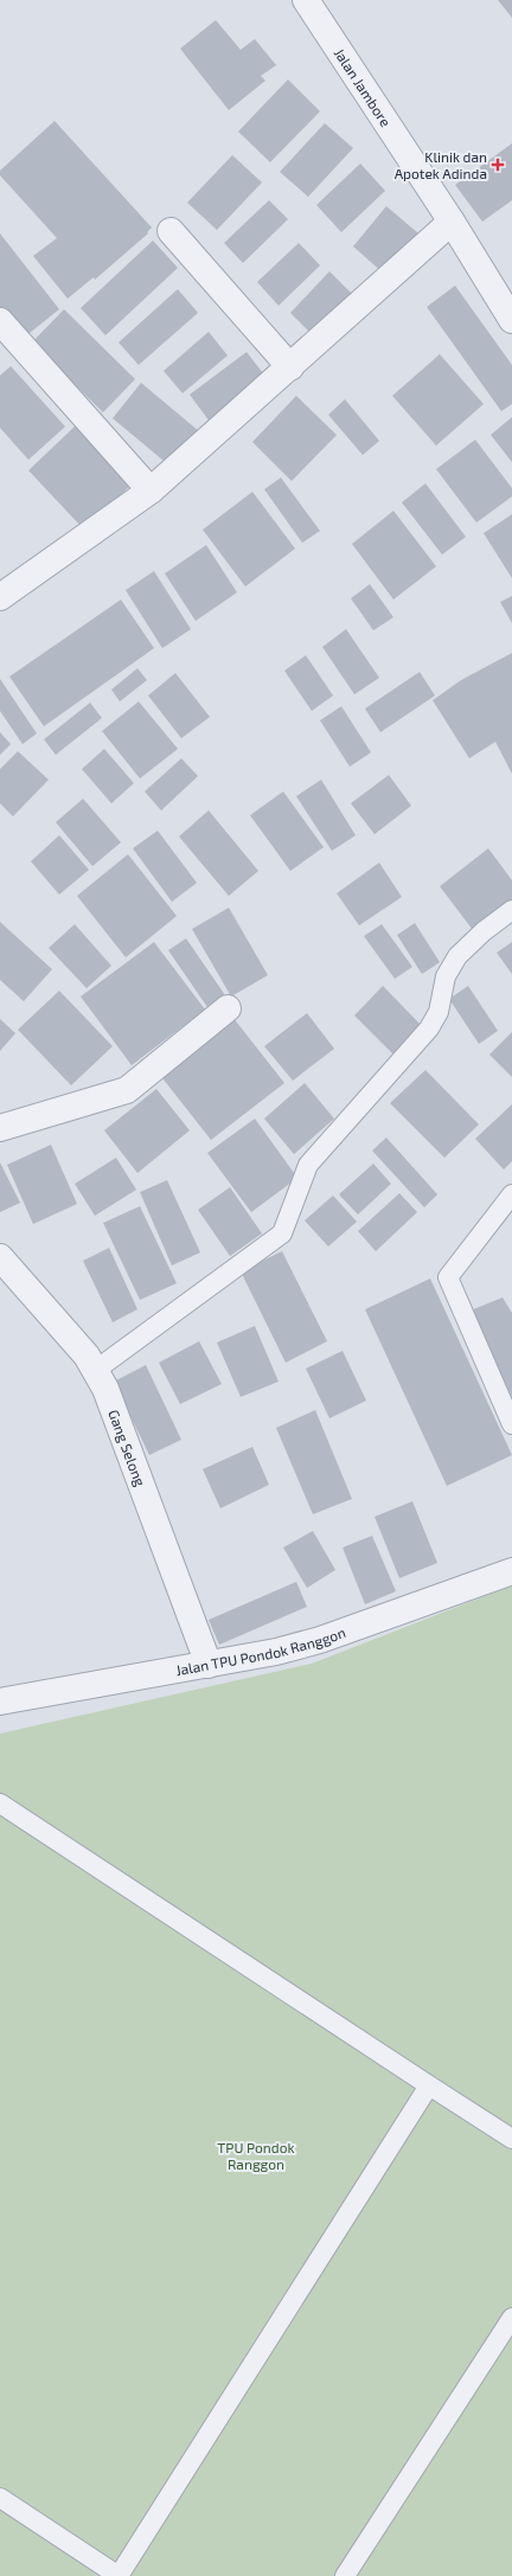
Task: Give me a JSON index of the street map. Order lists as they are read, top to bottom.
{
  "streets": {
    "street": ["Jalan Jambore", "Gang Selong", "Jalan TPU Pondok Ranggon"]
  },
  "crossings": [
    ["Gang Selong", "Jalan TPU Pondok Ranggon"]
  ],
  "parks": ["TPU Pondok Ranggon"],
  "places": {
    "health": ["Klinik dan Apotek Adinda"]
  }
}
